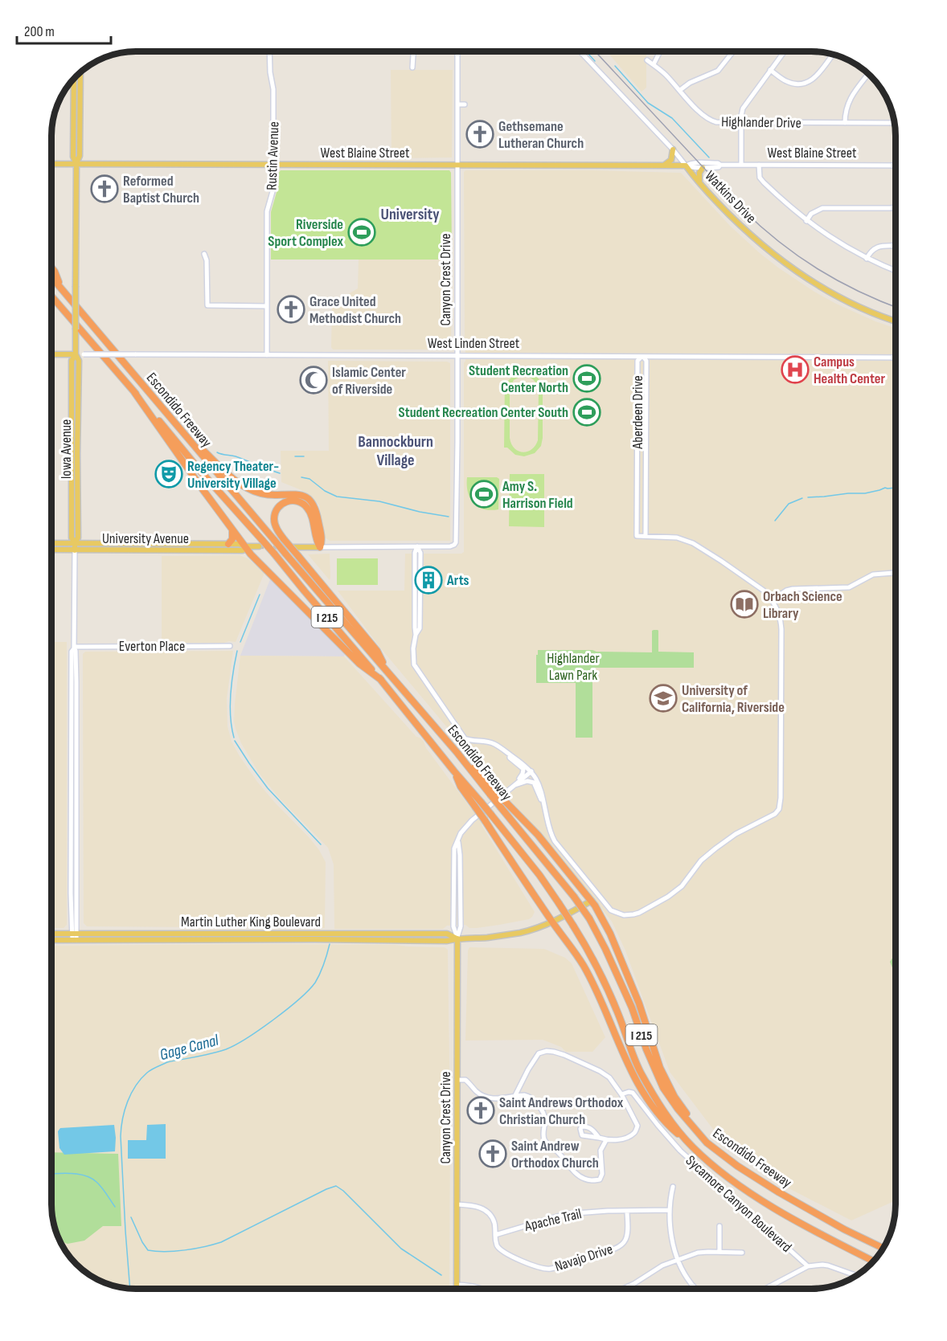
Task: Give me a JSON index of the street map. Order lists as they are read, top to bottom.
{
  "streets": {
    "highway": ["Escondido Freeway", "I 215"],
    "main road": [
      "West Blaine Street",
      "Watkins Drive",
      "Canyon Crest Drive",
      "West Linden Street",
      "Iowa Avenue",
      "University Avenue",
      "Martin Luther King Boulevard"
    ],
    "street": [
      "Highlander Drive",
      "Rustin Avenue",
      "Aberdeen Drive",
      "Everton Place",
      "Sycamore Canyon Boulevard",
      "Apache Trail",
      "Navajo Drive"
    ]
  },
  "crossings": [
    ["West Blaine Street", "Rustin Avenue"],
    ["West Blaine Street", "Watkins Drive"],
    ["West Blaine Street", "Canyon Crest Drive"],
    ["West Blaine Street", "Iowa Avenue"],
    ["Rustin Avenue", "West Linden Street"],
    ["Canyon Crest Drive", "West Linden Street"],
    ["Canyon Crest Drive", "Martin Luther King Boulevard"],
    ["West Linden Street", "Aberdeen Drive"],
    ["West Linden Street", "Iowa Avenue"],
    ["Escondido Freeway", "University Avenue"],
    ["Iowa Avenue", "University Avenue"],
    ["Iowa Avenue", "Everton Place"],
    ["Iowa Avenue", "Martin Luther King Boulevard"],
    ["Apache Trail", "Navajo Drive"]
  ],
  "districts": ["University", "Bannockburn Village"],
  "water": ["Gage Canal"],
  "parks": ["Highlander Lawn Park"],
  "places": {
    "church": [
      "Gethsemane Lutheran Church",
      "Reformed Baptist Church",
      "Grace United Methodist Church",
      "Saint Andrews Orthodox Christian Church",
      "Saint Andrew Orthodox Church"
    ],
    "sports": [
      "Riverside Sport Complex",
      "Student Recreation Center North",
      "Student Recreation Center South",
      "Amy S. Harrison Field"
    ],
    "hospital": ["Campus Health Center"],
    "mosque": ["Islamic Center of Riverside"],
    "theatre": ["Regency Theater- University Village"],
    "building": ["Arts"],
    "library": ["Orbach Science Library"],
    "school or university": ["University of California, Riverside"]
  },
  "scale_bar": "200 m"
}
